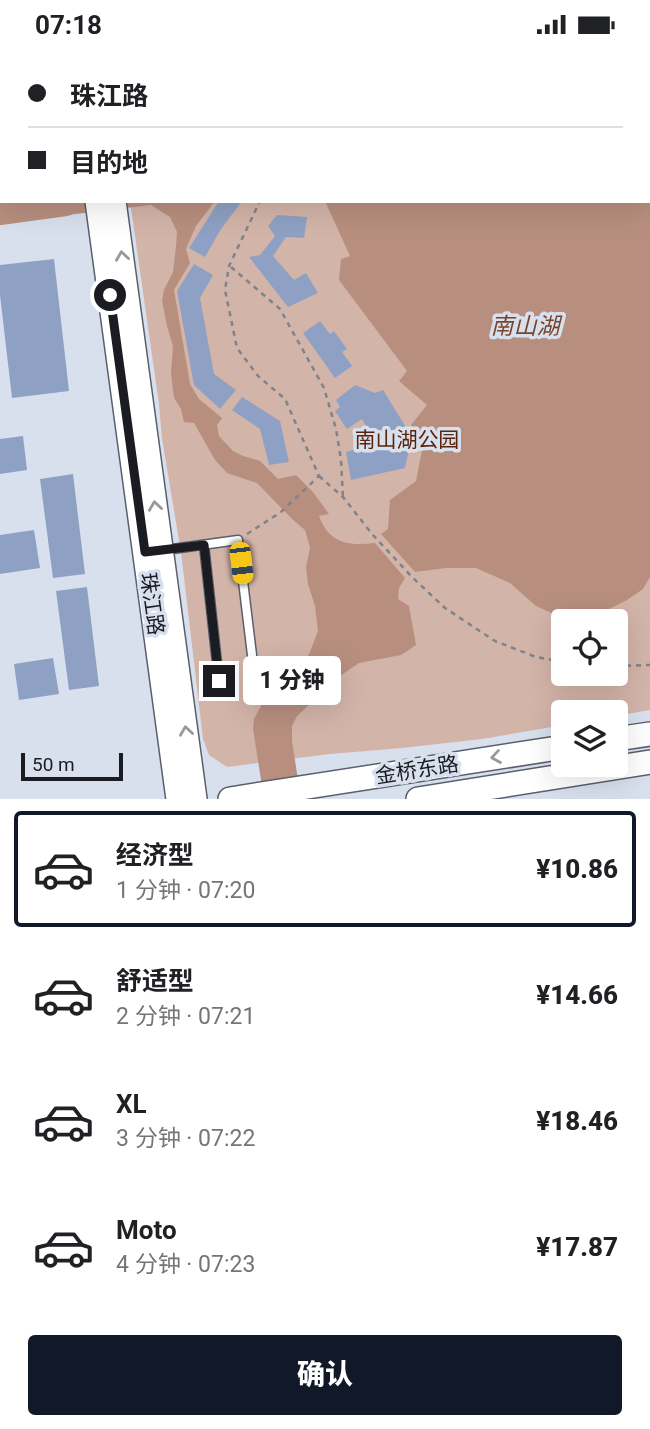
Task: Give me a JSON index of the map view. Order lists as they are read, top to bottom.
{
  "streets": {
    "street": ["珠江路", "金桥东路"]
  },
  "water": ["南山湖"],
  "parks": ["南山湖公园"],
  "scale_bar": "50 m",
  "page": {
    "status": "07:18",
    "banner": ["珠江路", "目的地"],
    "bubble": "1 分钟",
    "scale": "50 m",
    "list": [
      {
        "name": "经济型",
        "note": "1 分钟 · 07:20",
        "value": "¥10.86"
      },
      {
        "name": "舒适型",
        "note": "2 分钟 · 07:21",
        "value": "¥14.66"
      },
      {
        "name": "XL",
        "note": "3 分钟 · 07:22",
        "value": "¥18.46"
      },
      {
        "name": "Moto",
        "note": "4 分钟 · 07:23",
        "value": "¥17.87"
      }
    ],
    "buttons": "确认"
  }
}
